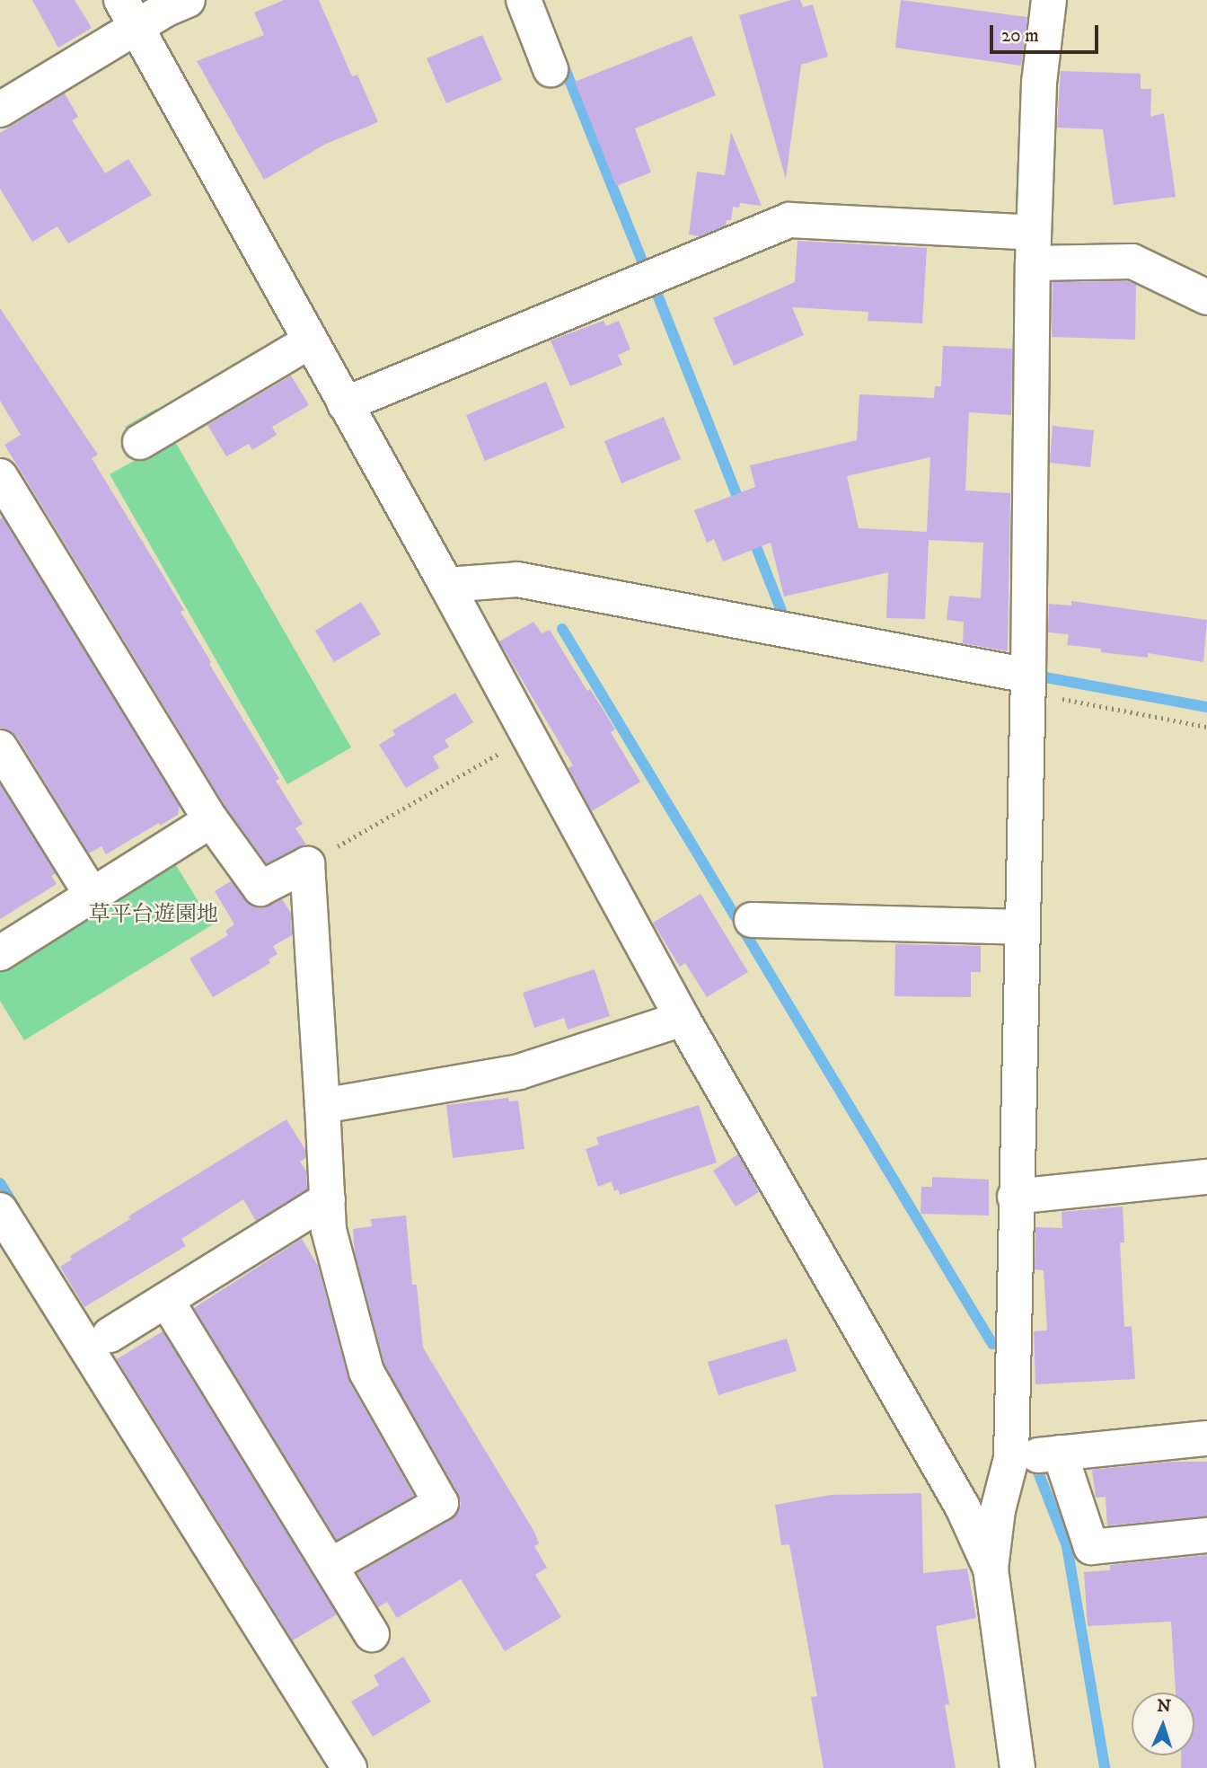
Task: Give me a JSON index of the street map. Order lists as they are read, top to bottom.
{
  "parks": ["草平台遊園地"],
  "scale_bar": "20 m",
  "north": "top"
}
